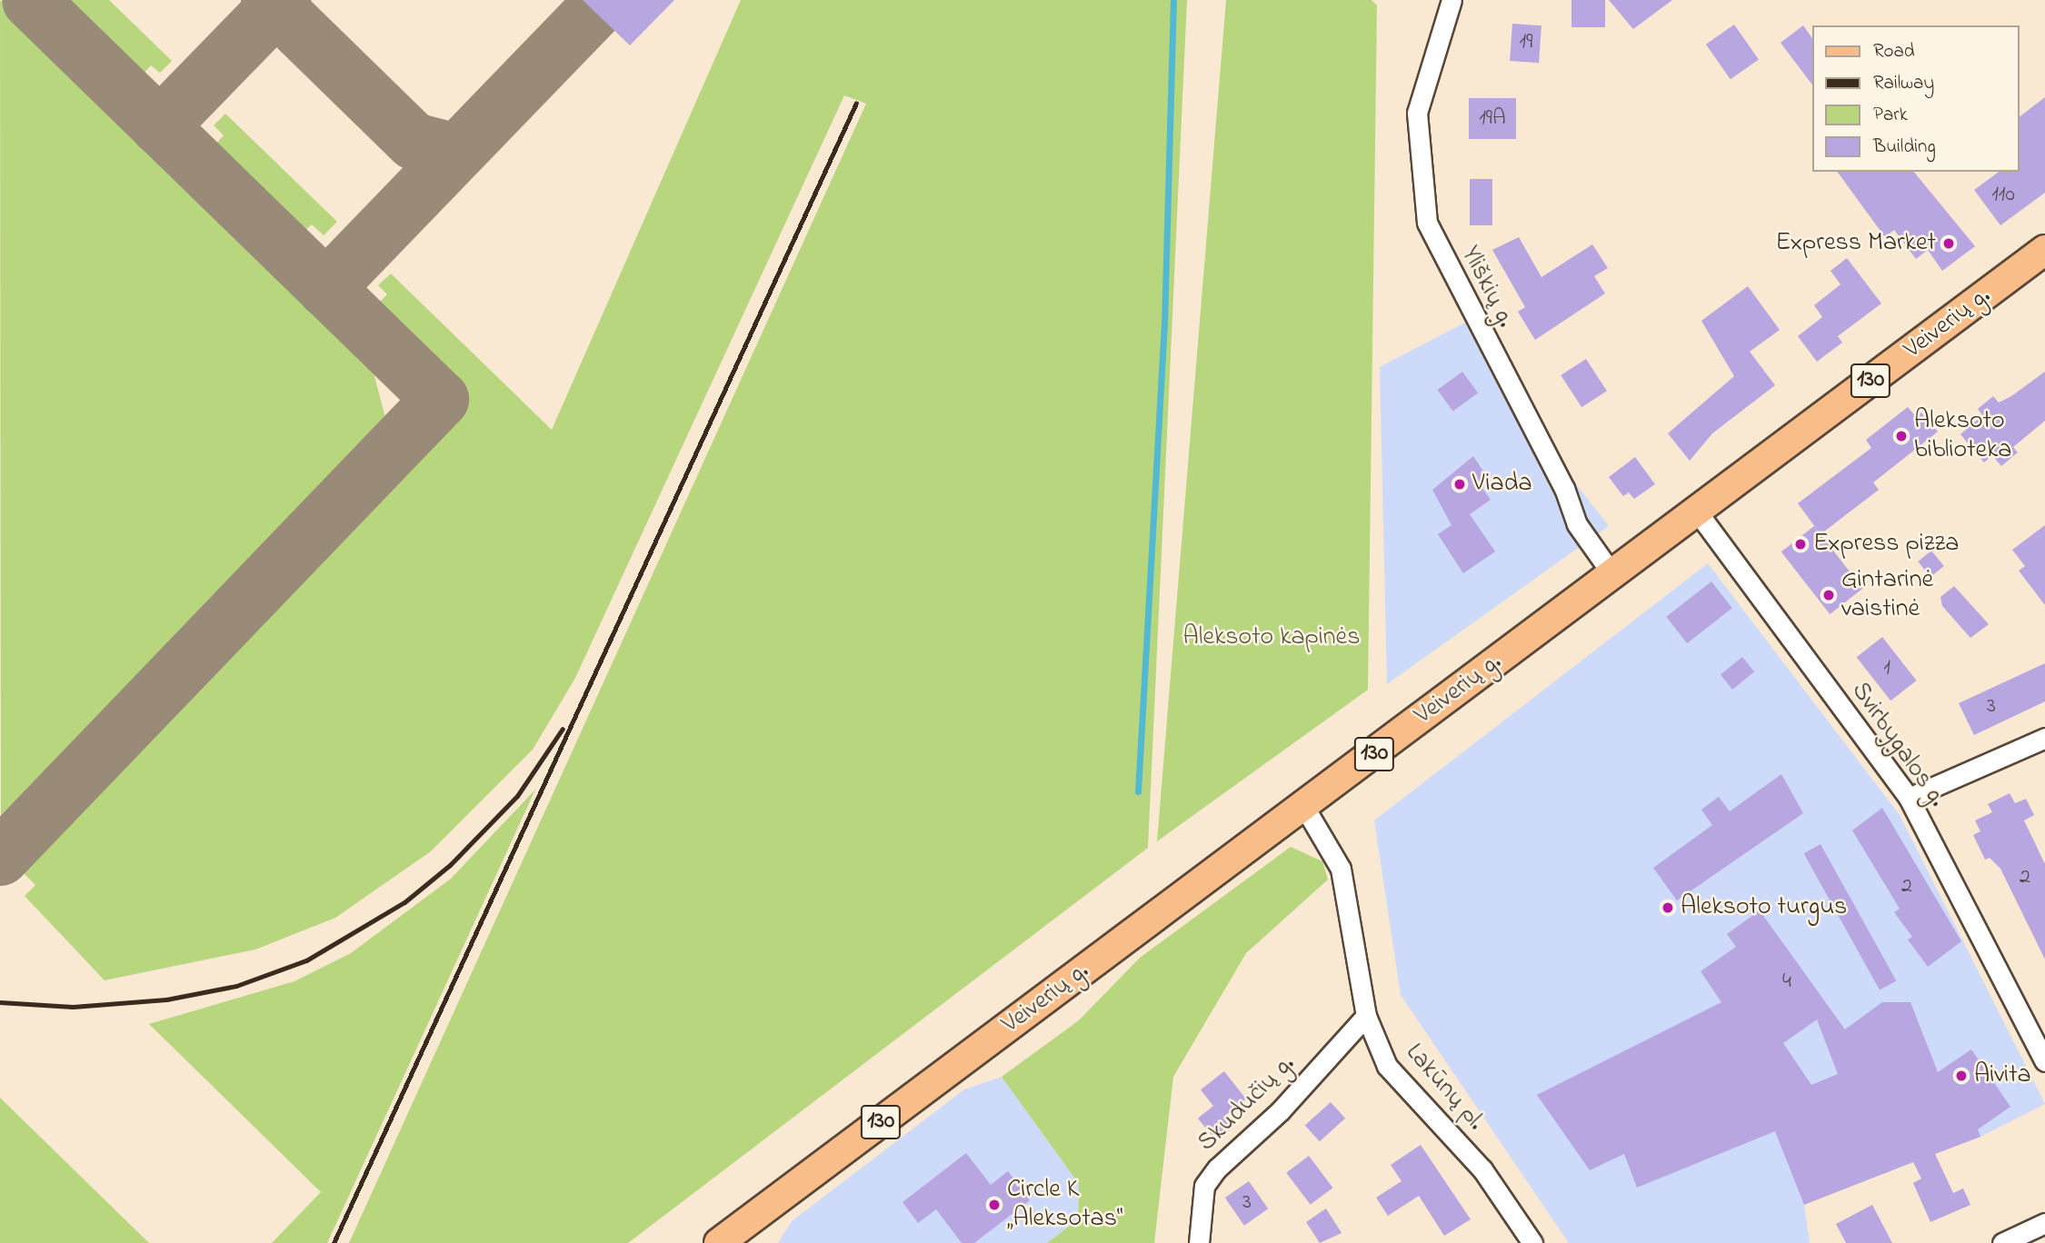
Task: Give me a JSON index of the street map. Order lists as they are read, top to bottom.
{
  "streets": {
    "main road": ["Veiverių g.", "130"],
    "street": [
      "Yliškių g.",
      "Svirbygalos g.",
      "Lakūnų pl.",
      "Skudučių g."
    ]
  },
  "crossings": [
    ["Yliškių g.", "Veiverių g."],
    ["Veiverių g.", "Svirbygalos g."],
    ["Veiverių g.", "Lakūnų pl."],
    ["Lakūnų pl.", "Skudučių g."]
  ],
  "parks": ["Aleksoto kapinės"],
  "places": [
    "Express Market",
    "Aleksoto biblioteka",
    "Viada",
    "Express pizza",
    "Gintarinė vaistinė",
    "Aleksoto turgus",
    "Aivita",
    "Circle K „Aleksotas“"
  ],
  "house_numbers": [
    "19",
    "19A",
    "110",
    "1",
    "3",
    "2",
    "2",
    "4",
    "3"
  ],
  "legend": [
    "Road",
    "Railway",
    "Park",
    "Building"
  ]
}
